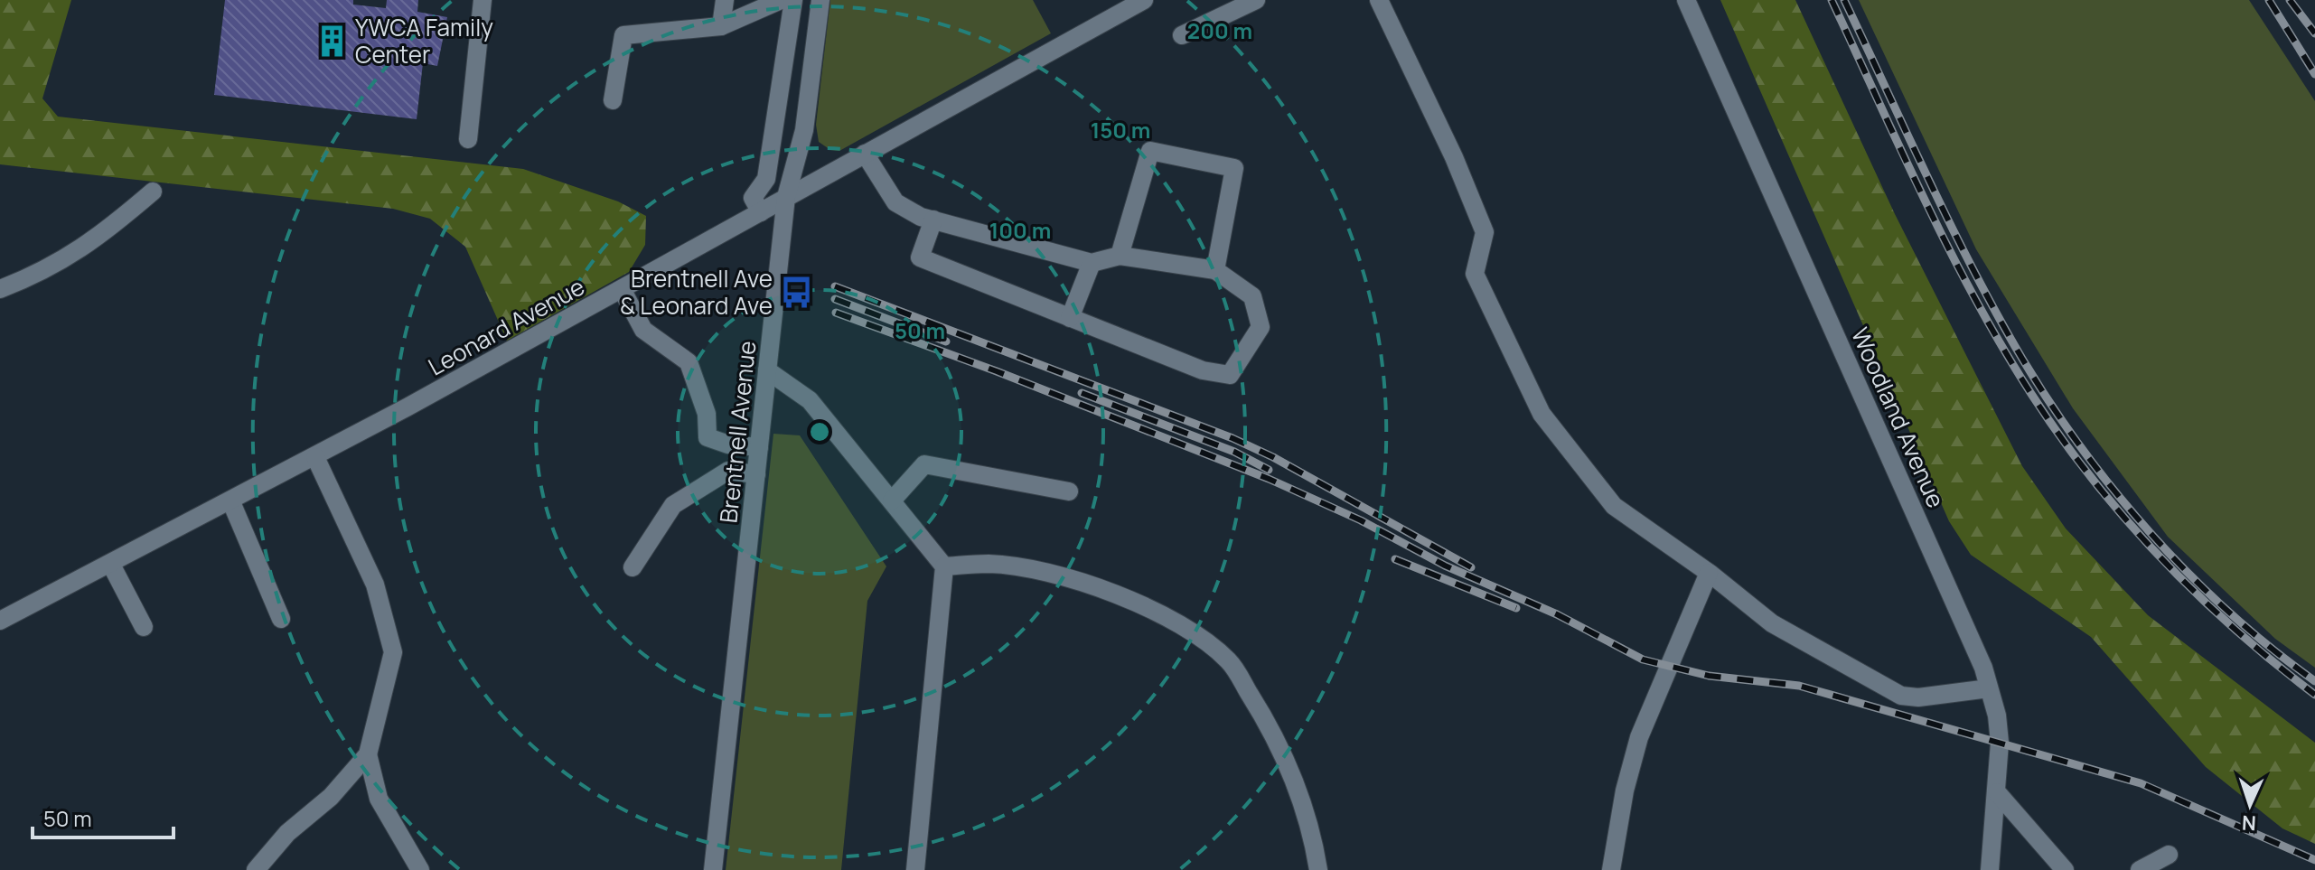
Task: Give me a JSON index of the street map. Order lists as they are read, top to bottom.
{
  "streets": {
    "street": ["Leonard Avenue", "Woodland Avenue", "Brentnell Avenue"]
  },
  "crossings": [
    ["Leonard Avenue", "Brentnell Avenue"]
  ],
  "places": {
    "building": ["YWCA Family Center"],
    "bus stop": ["Brentnell Ave & Leonard Ave"]
  },
  "scale_bar": "50 m",
  "north": "bottom",
  "rings": [
    "200 m",
    "150 m",
    "100 m",
    "50 m"
  ]
}
